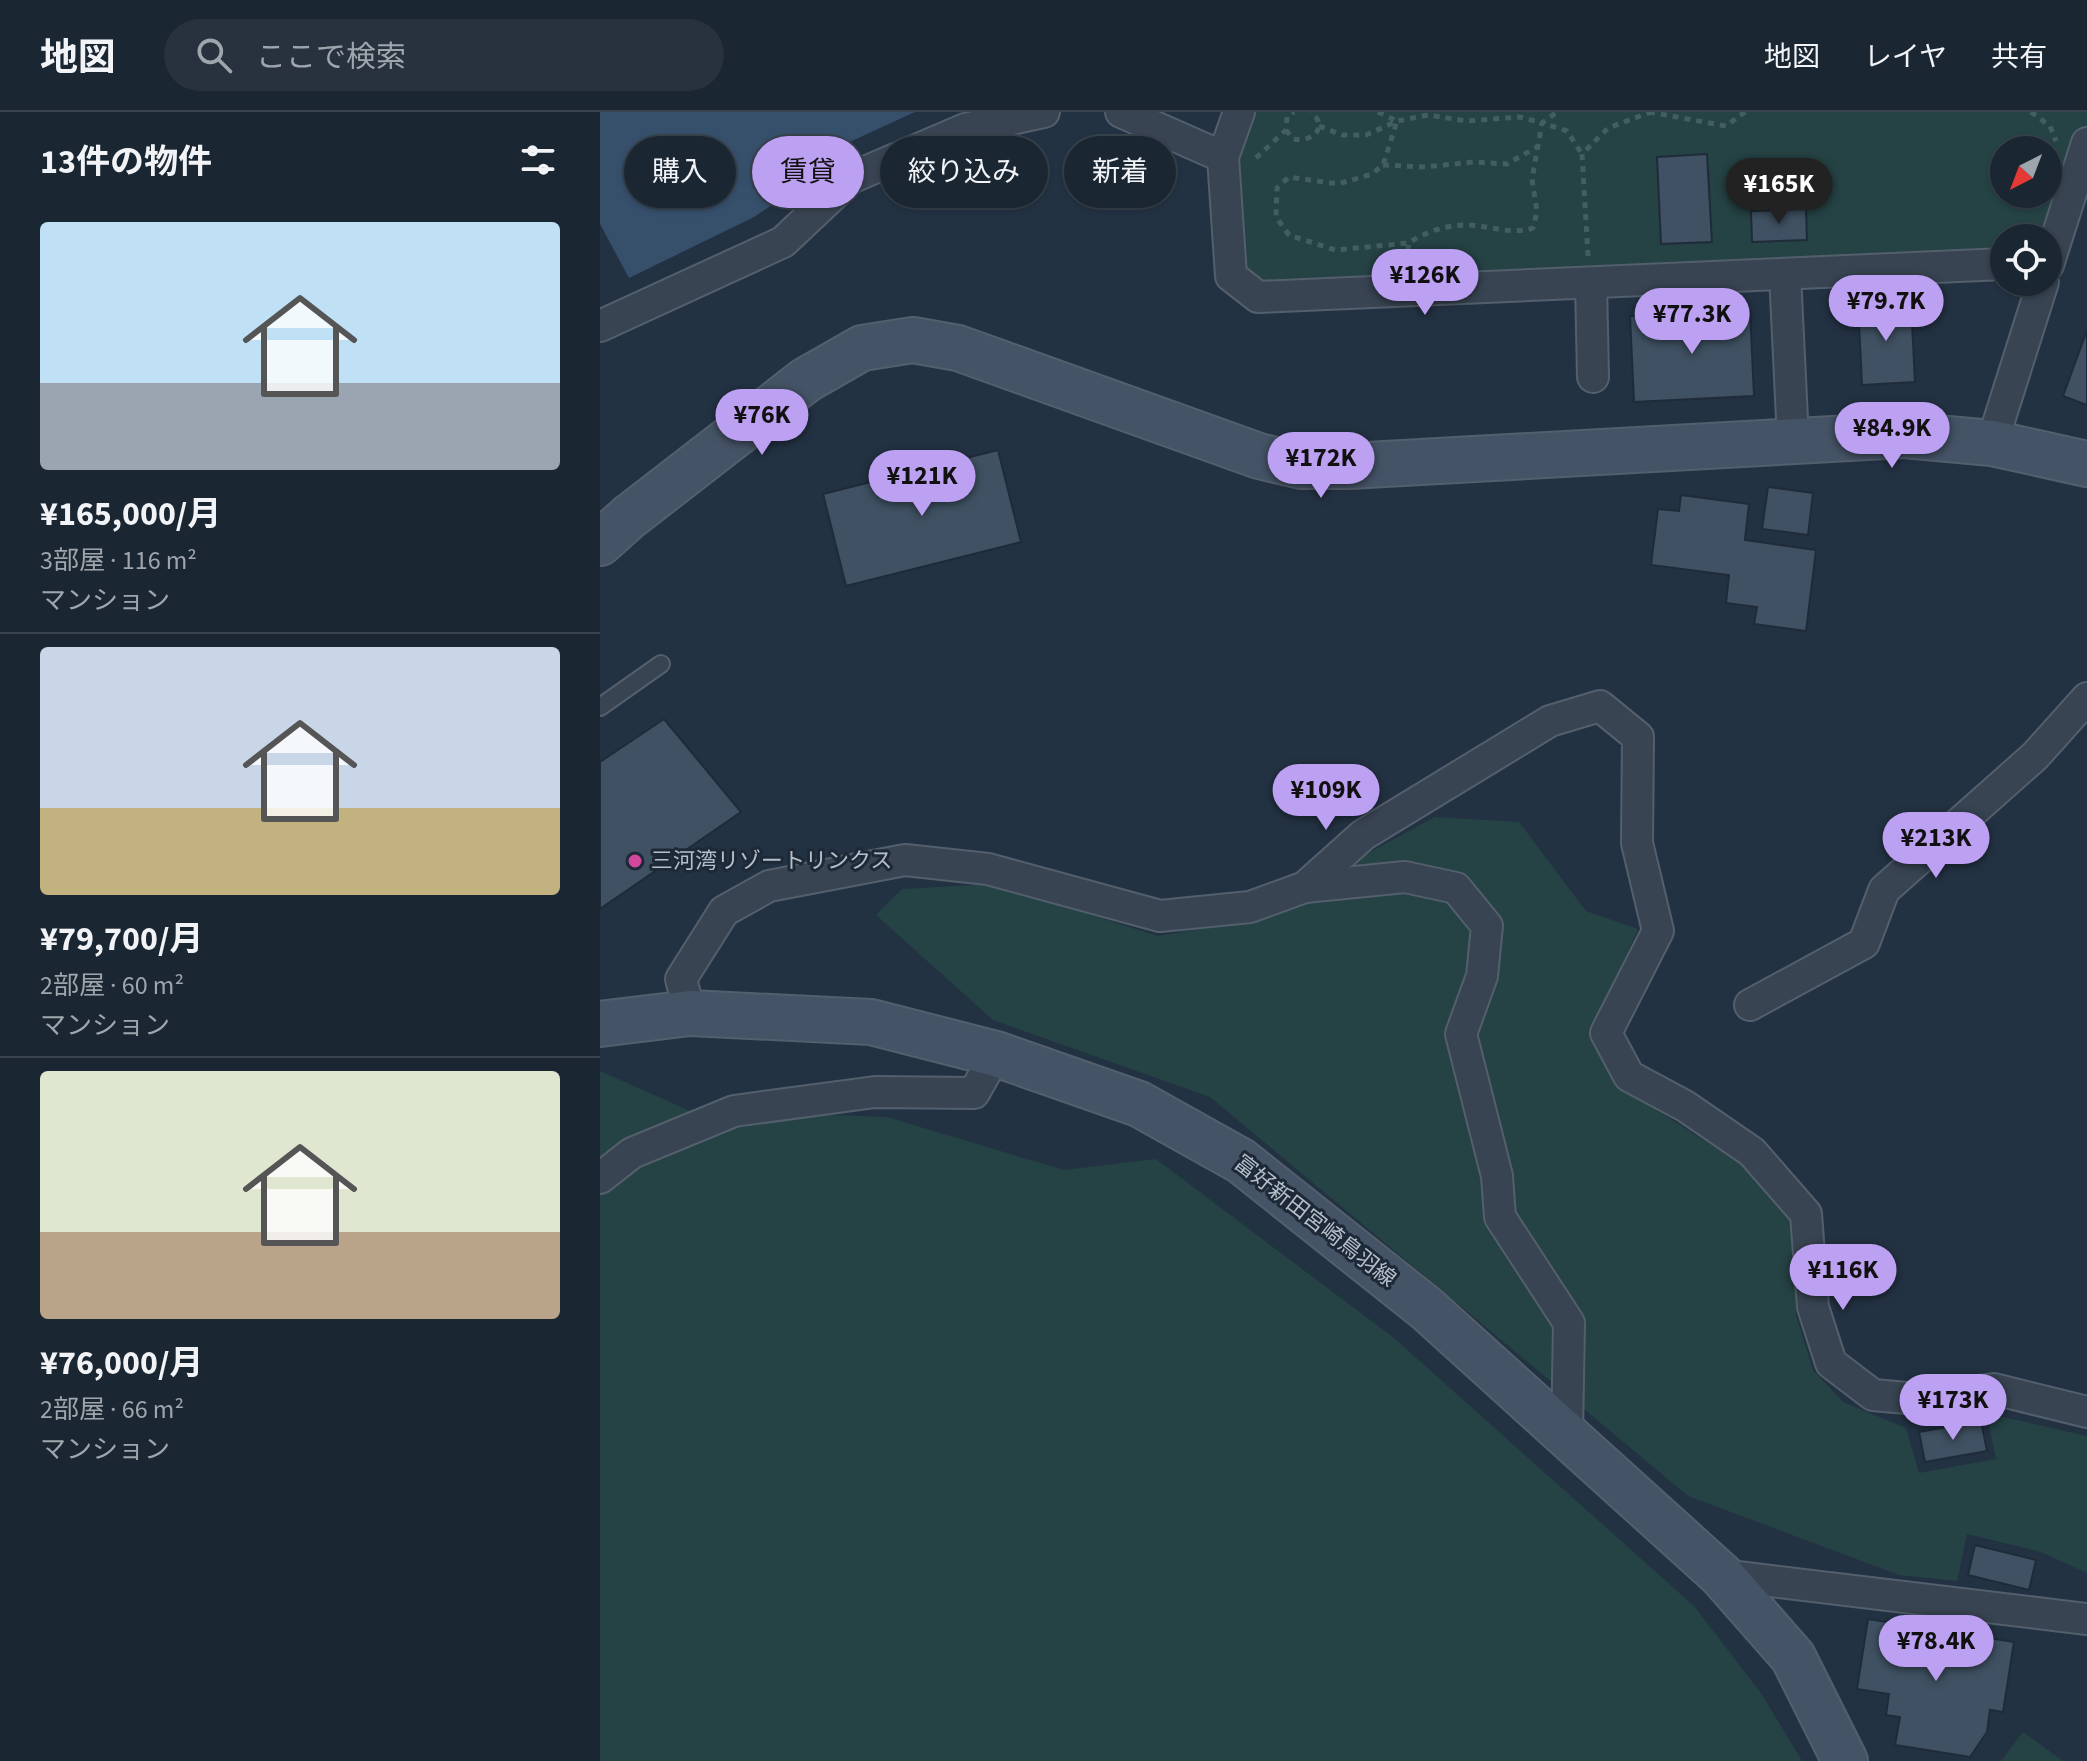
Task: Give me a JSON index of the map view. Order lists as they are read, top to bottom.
{
  "streets": {
    "street": ["富好新田宮崎鳥羽線"]
  },
  "places": ["三河湾リゾートリンクス"],
  "north": "bottom left",
  "page": {
    "header": "地図",
    "search": "ここで検索",
    "nav": ["地図", "レイヤ", "共有"],
    "heading": "13件の物件",
    "chip": [
      "購入",
      "賃貸",
      "絞り込み",
      "新着"
    ],
    "price": [
      "¥165K",
      "¥126K",
      "¥79.7K",
      "¥77.3K",
      "¥76K",
      "¥84.9K",
      "¥172K",
      "¥121K",
      "¥109K",
      "¥213K",
      "¥116K",
      "¥173K",
      "¥78.4K"
    ],
    "list": [
      {
        "name": "¥165,000/月",
        "note": "3部屋 · 116 m² · マンション"
      },
      {
        "name": "¥79,700/月",
        "note": "2部屋 · 60 m² · マンション"
      },
      {
        "name": "¥76,000/月",
        "note": "2部屋 · 66 m² · マンション"
      }
    ]
  }
}
